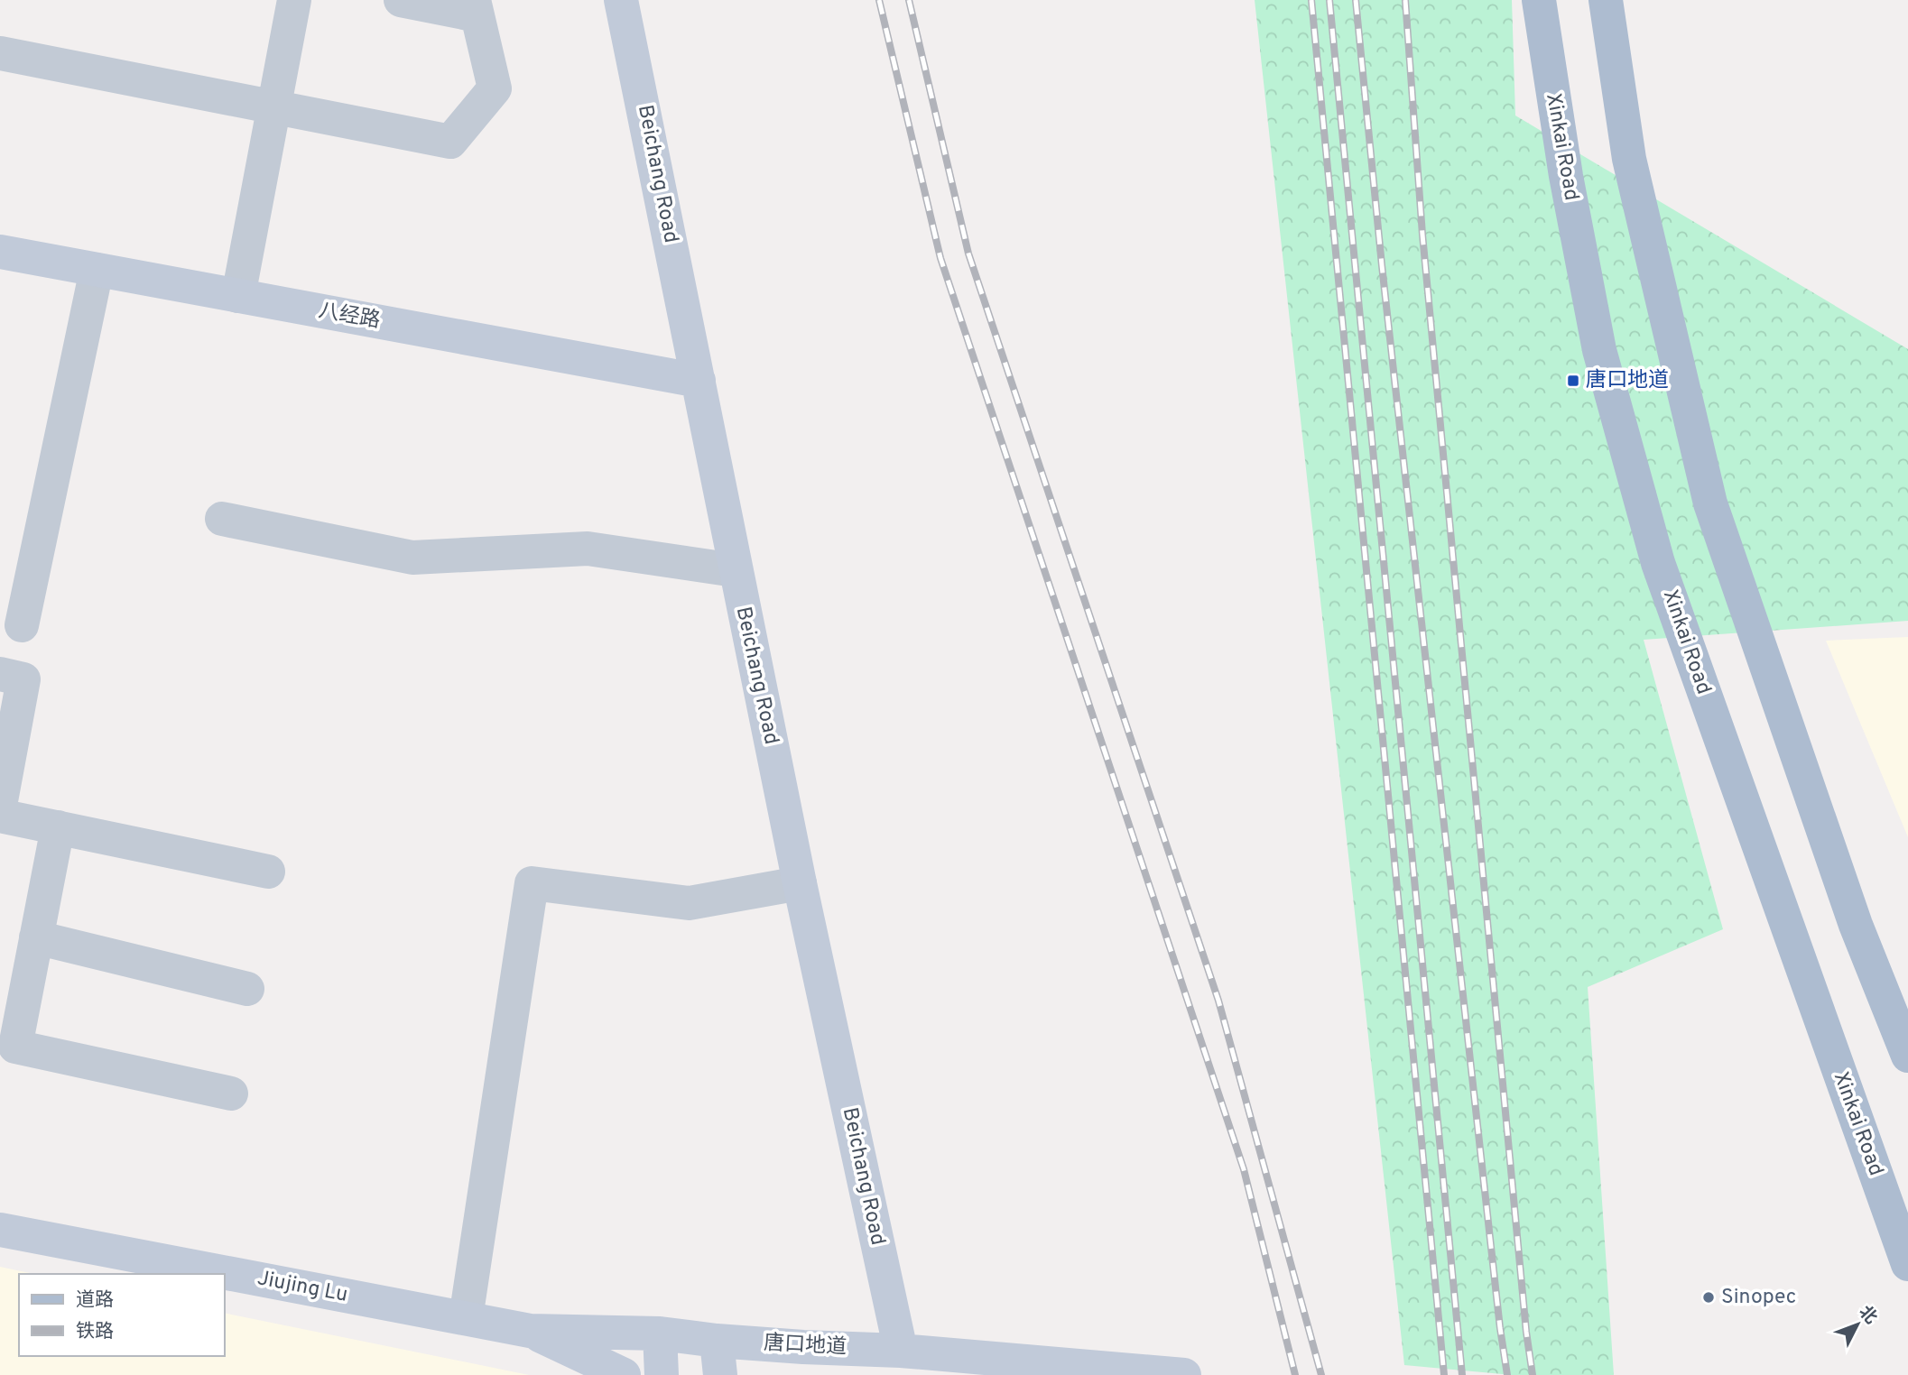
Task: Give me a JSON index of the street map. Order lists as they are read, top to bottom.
{
  "streets": {
    "main road": ["Xinkai Road"],
    "street": [
      "Beichang Road",
      "八经路",
      "Jiujing Lu",
      "唐口地道"
    ]
  },
  "crossings": [
    ["Beichang Road", "八经路"],
    ["Beichang Road", "唐口地道"],
    ["Jiujing Lu", "唐口地道"]
  ],
  "places": {
    "transit": ["唐口地道"],
    "other": ["Sinopec"]
  },
  "legend": ["道路", "铁路"],
  "north": "top right"
}
